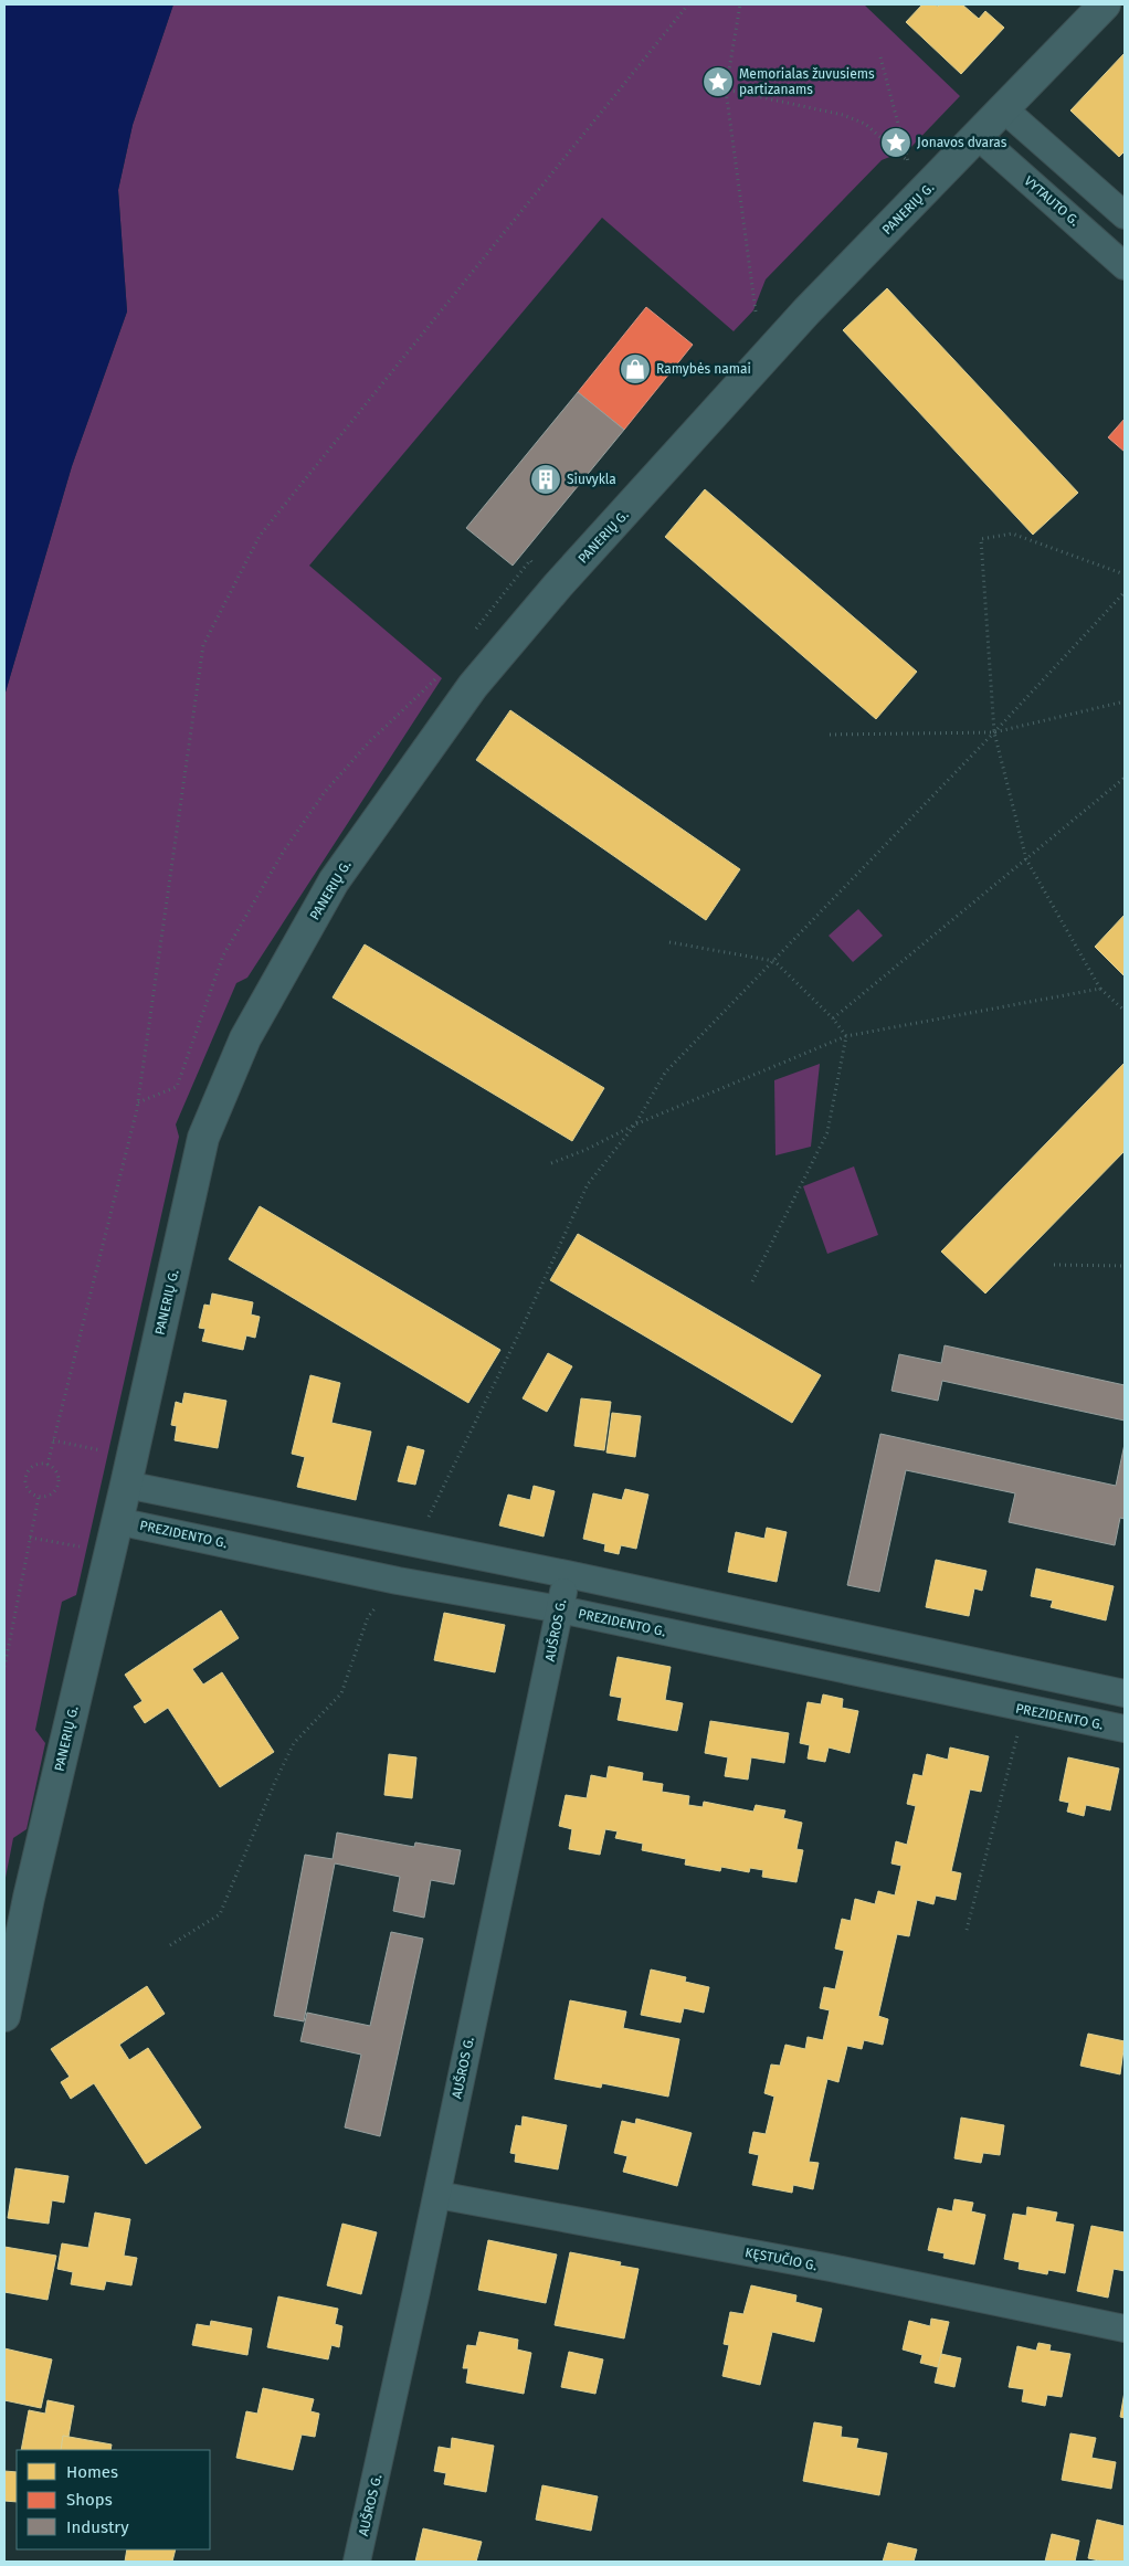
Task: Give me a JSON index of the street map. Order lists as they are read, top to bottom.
{
  "streets": {
    "street": [
      "VYTAUTO G.",
      "PANERIŲ G.",
      "PREZIDENTO G.",
      "AUŠROS G.",
      "KĘSTUČIO G."
    ]
  },
  "crossings": [
    ["VYTAUTO G.", "PANERIŲ G."],
    ["PANERIŲ G.", "PREZIDENTO G."],
    ["PREZIDENTO G.", "AUŠROS G."],
    ["AUŠROS G.", "KĘSTUČIO G."]
  ],
  "places": {
    "place": ["Memorialas žuvusiems partizanams", "Jonavos dvaras"],
    "shop": ["Ramybės namai"],
    "building": ["Siuvykla"]
  },
  "legend": ["Homes", "Shops", "Industry"]
}
